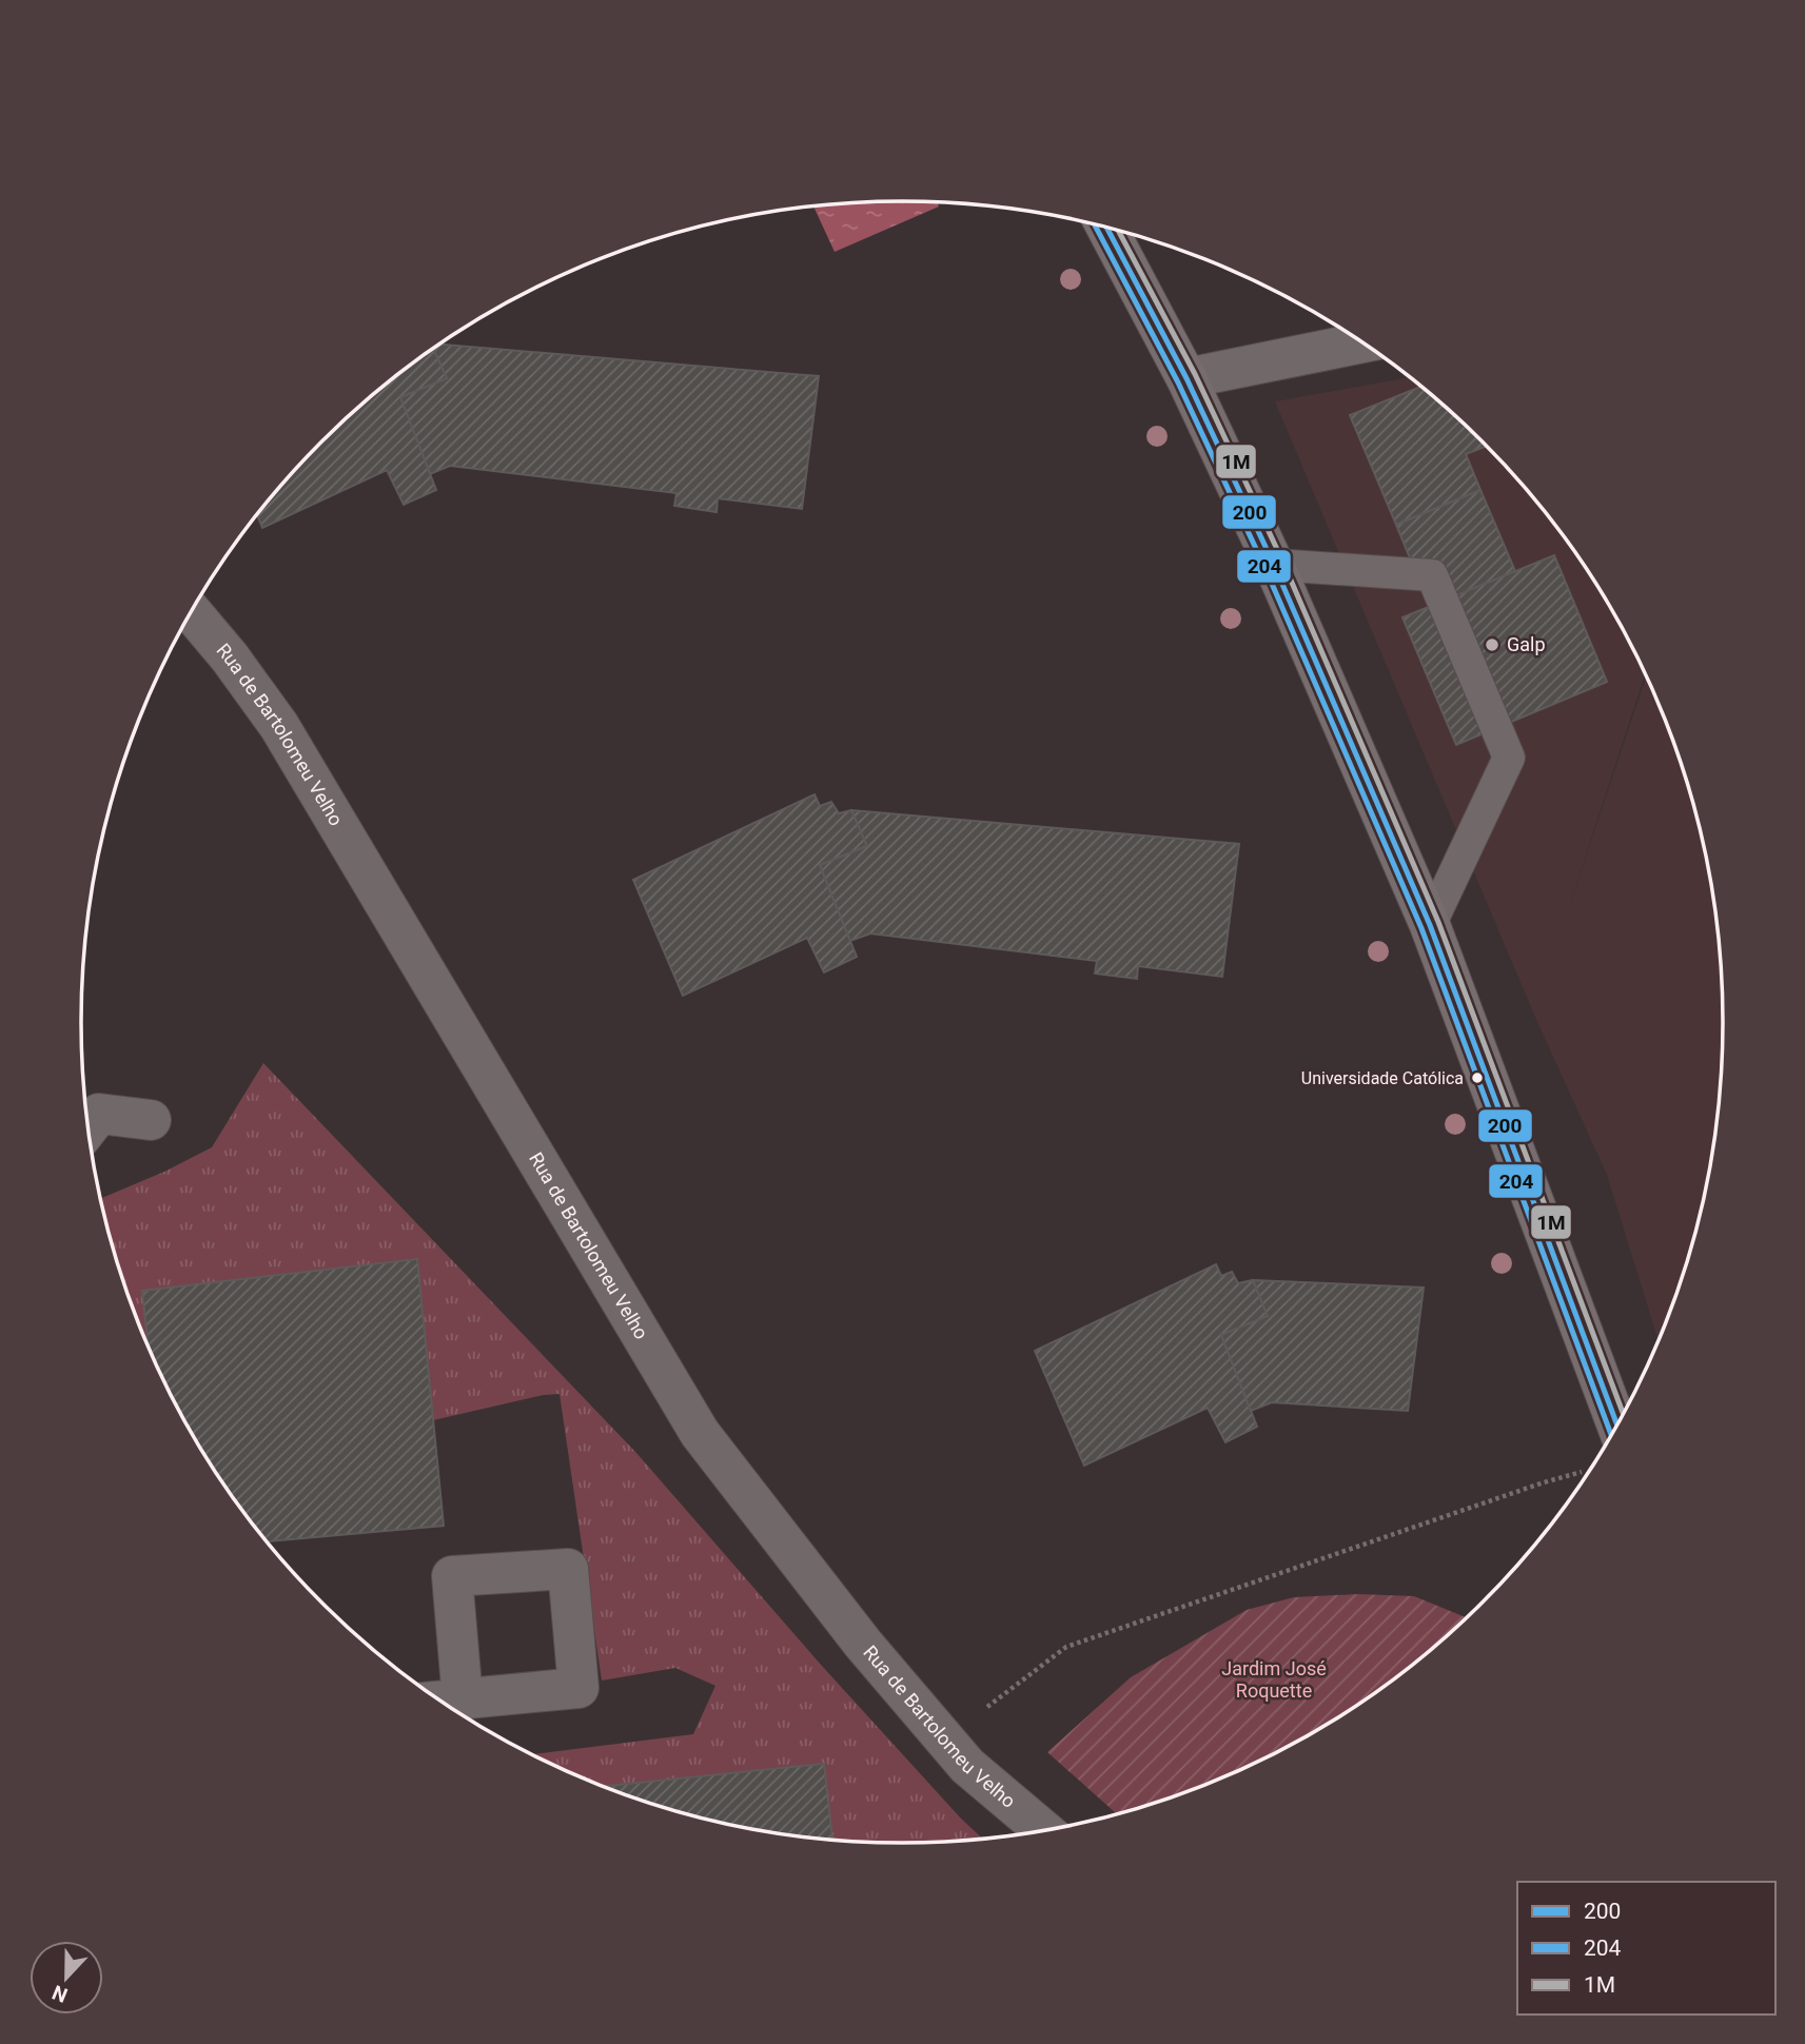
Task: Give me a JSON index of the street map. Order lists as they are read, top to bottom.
{
  "streets": {
    "street": ["Rua de Bartolomeu Velho"]
  },
  "parks": ["Jardim José Roquette"],
  "places": ["Galp", "Universidade Católica"],
  "lines": ["transit line 204", "transit line 200", "transit line 1M"],
  "legend": ["200", "204", "1M"],
  "north": "bottom"
}
